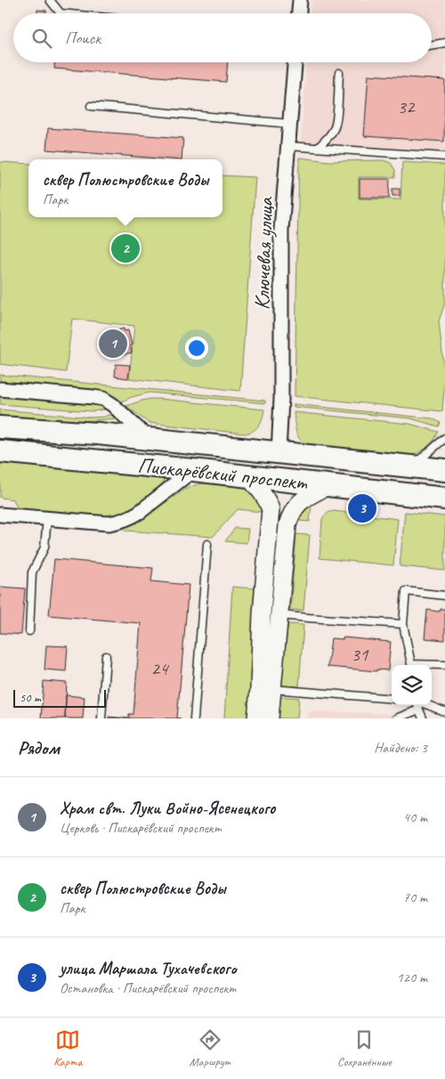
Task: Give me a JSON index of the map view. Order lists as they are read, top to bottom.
{
  "streets": {
    "main road": ["Пискарёвский проспект"],
    "street": ["Ключевая улица"]
  },
  "crossings": [
    ["Ключевая улица", "Пискарёвский проспект"]
  ],
  "house_numbers": ["32", "31", "24"],
  "scale_bar": "50 m",
  "page": {
    "search": "Поиск",
    "popup": ["сквер Полюстровские Воды", "Парк"],
    "pins": ["2", "1", "3"],
    "scale": "50 m",
    "heading": ["Рядом", "Найдено: 3"],
    "list": [
      {
        "mark": "1",
        "name": "Храм свт. Луки Войно-Ясенецкого",
        "note": "Церковь · Пискарёвский проспект",
        "value": "40 m"
      },
      {
        "mark": "2",
        "name": "сквер Полюстровские Воды",
        "note": "Парк",
        "value": "70 m"
      },
      {
        "mark": "3",
        "name": "улица Маршала Тухачевского",
        "note": "Остановка · Пискарёвский проспект",
        "value": "120 m"
      }
    ],
    "nav": ["Карта", "Маршрут", "Сохранённые"]
  }
}
